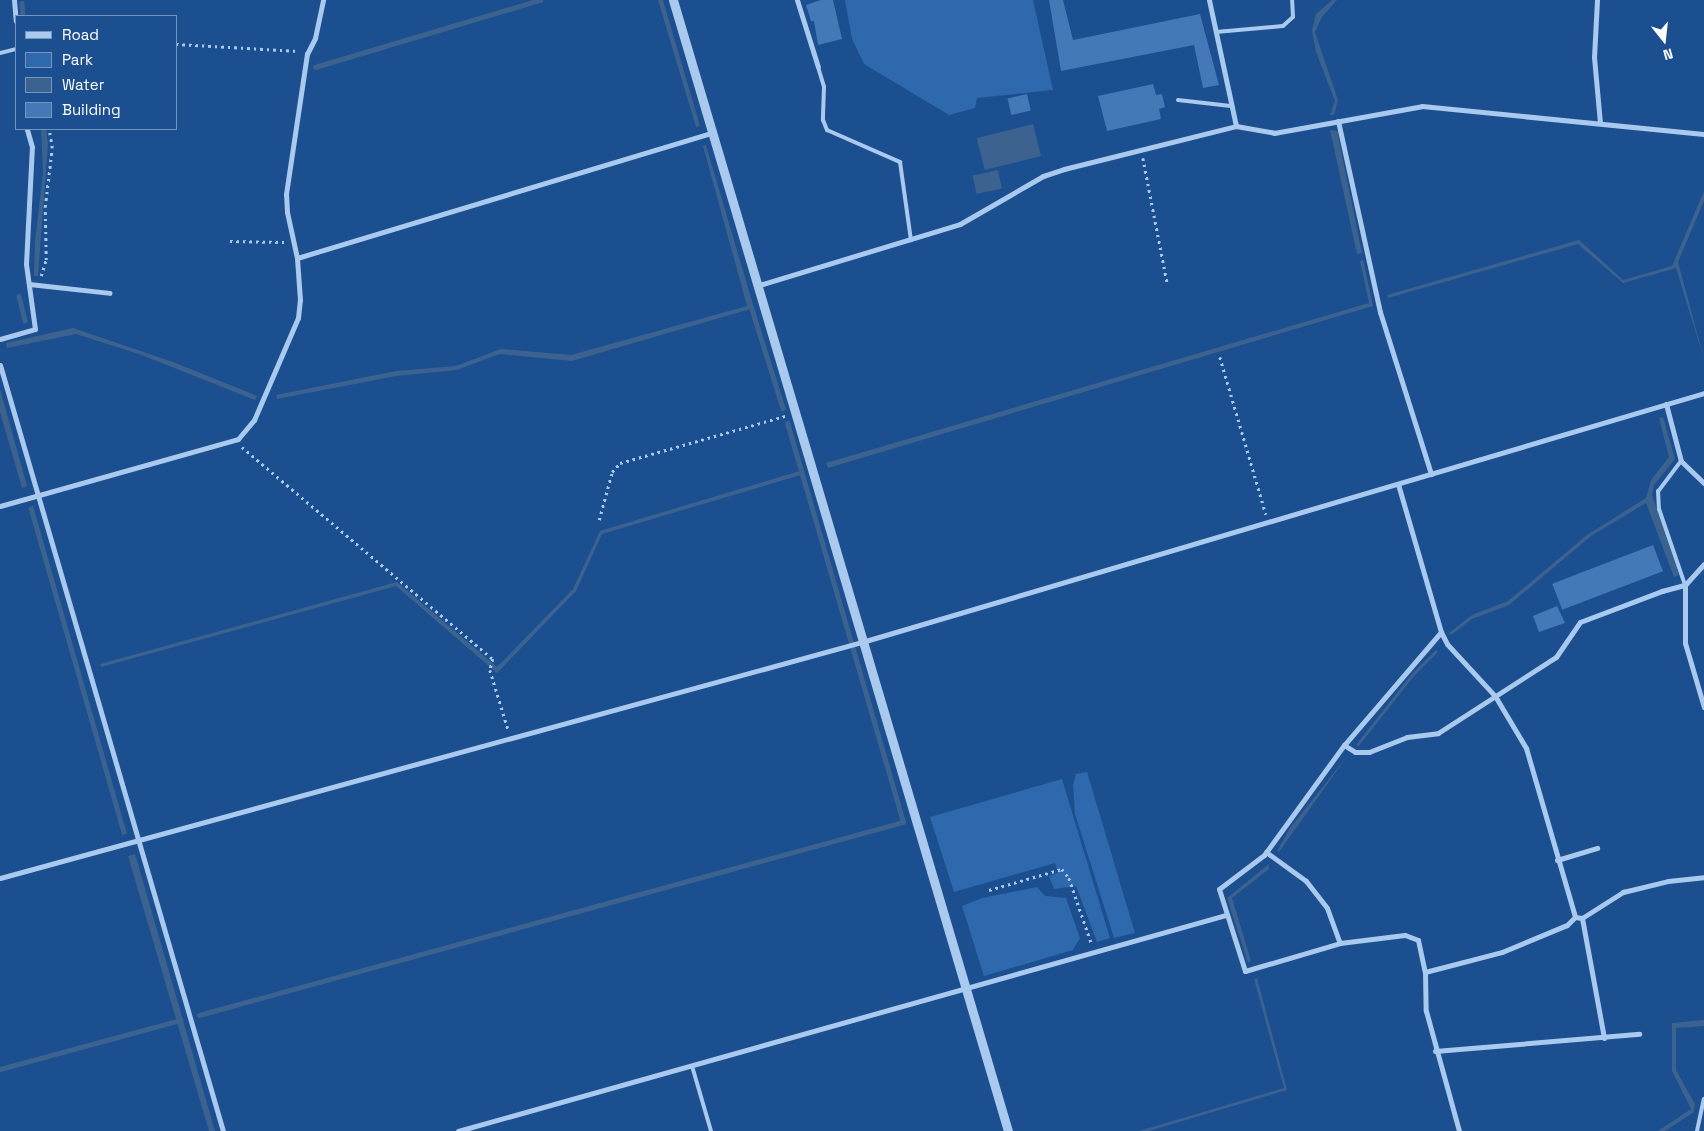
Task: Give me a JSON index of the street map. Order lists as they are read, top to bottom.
{
  "legend": [
    "Road",
    "Park",
    "Water",
    "Building"
  ],
  "north": "bottom"
}
